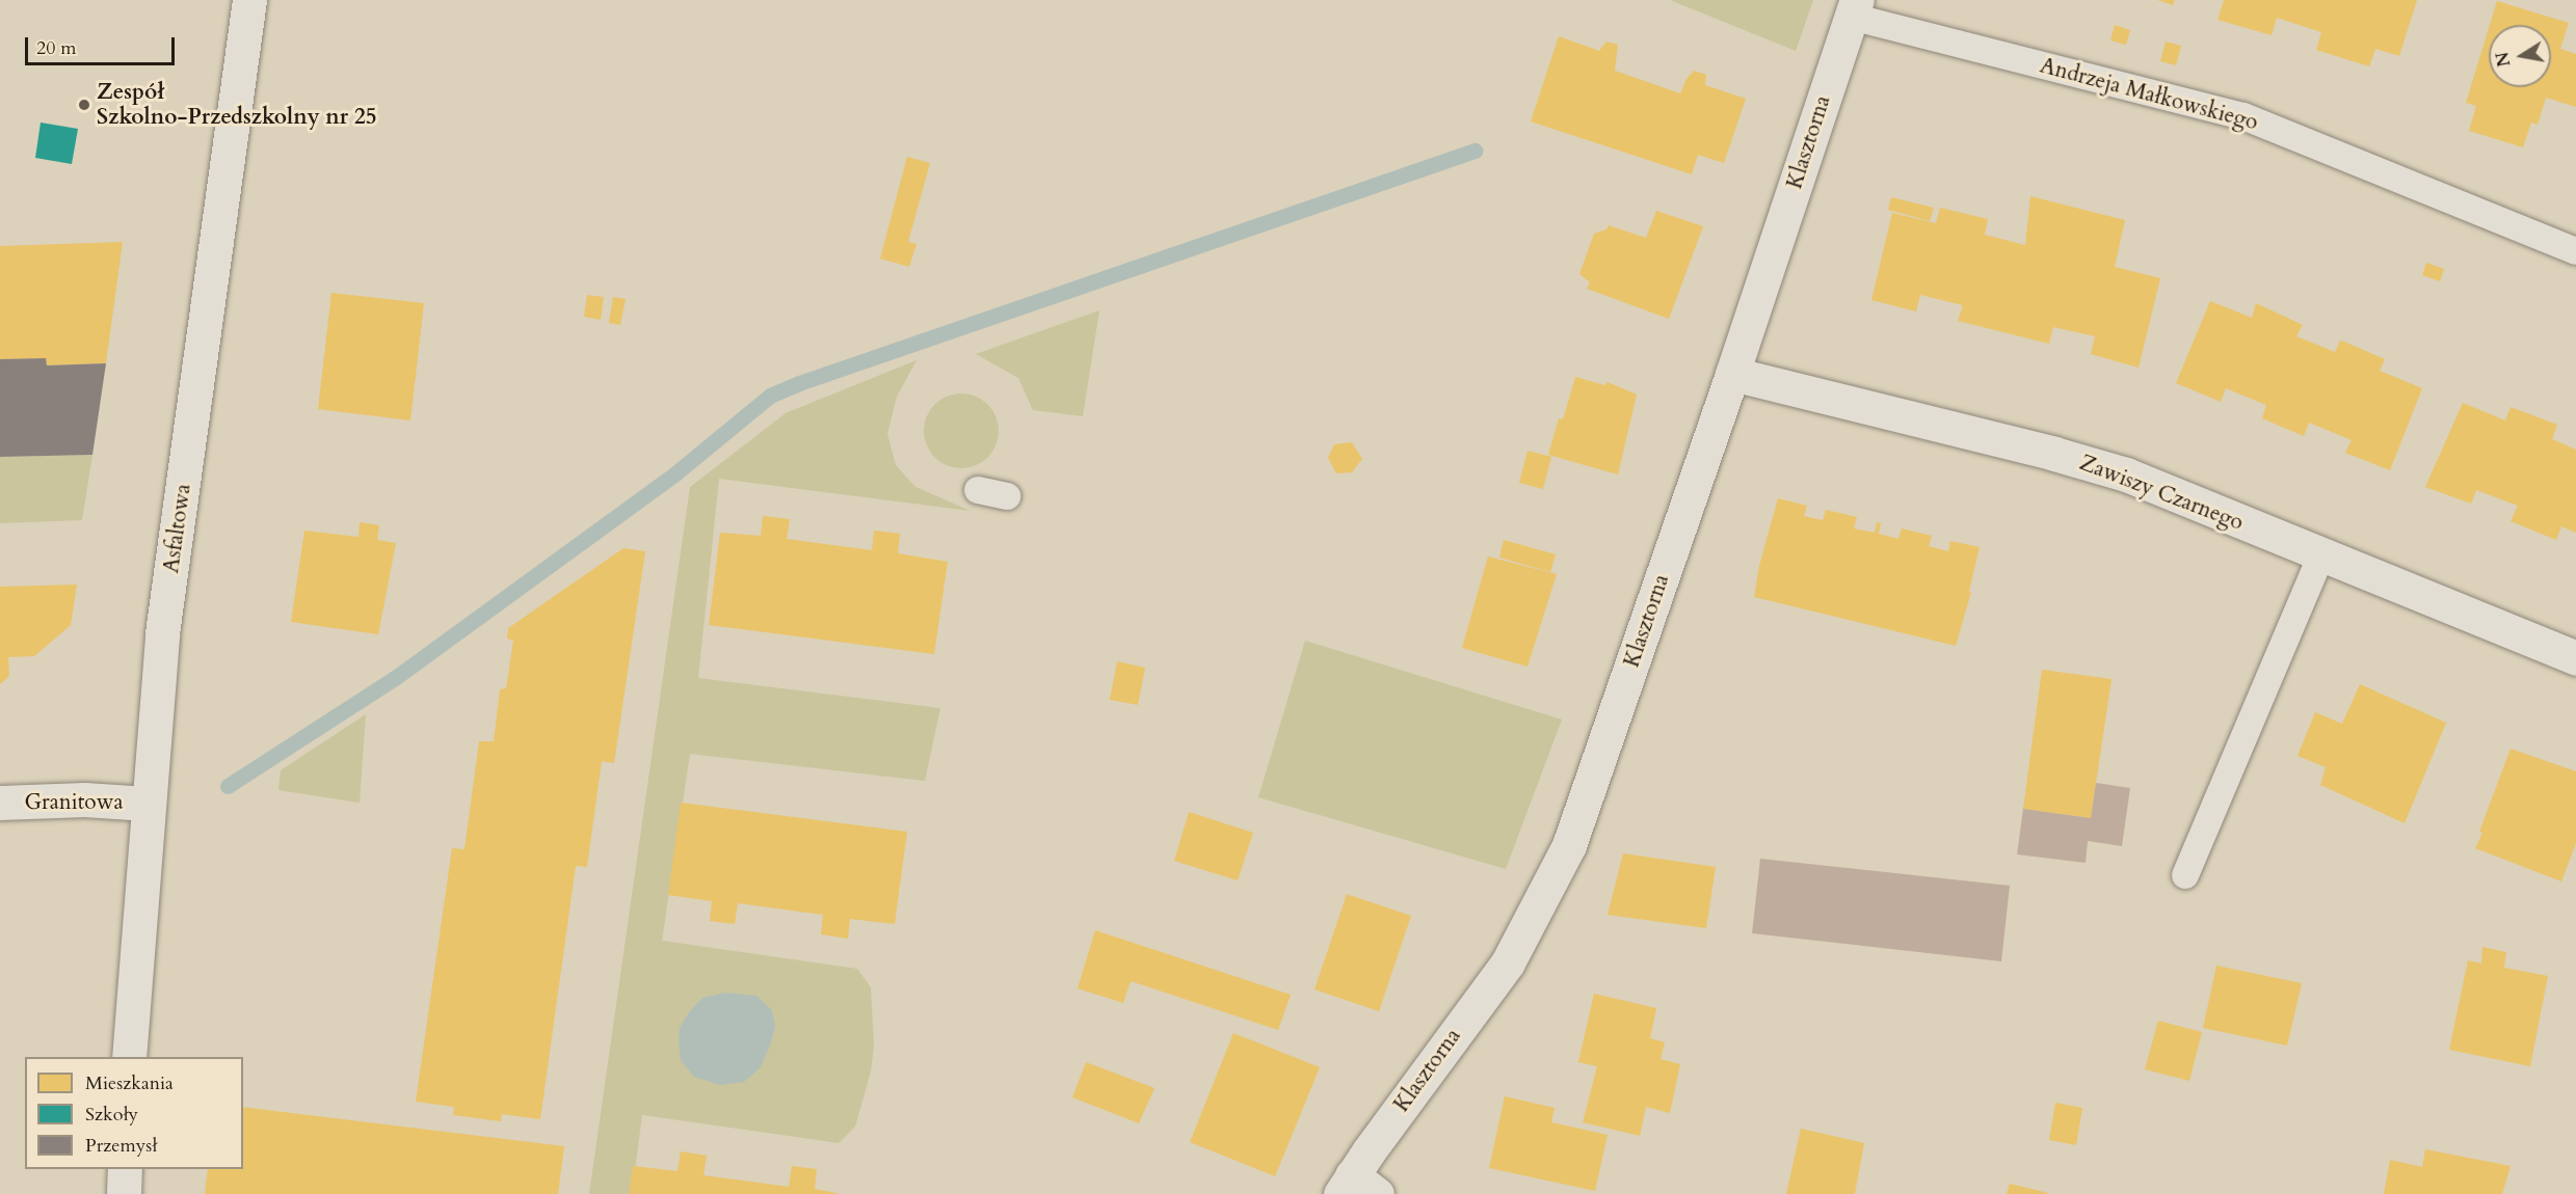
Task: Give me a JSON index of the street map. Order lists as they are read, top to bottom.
{
  "streets": {
    "street": [
      "Klasztorna",
      "Zawiszy Czarnego",
      "Asfaltowa",
      "Granitowa"
    ],
    "lane": ["Andrzeja Małkowskiego"]
  },
  "crossings": [
    ["Andrzeja Małkowskiego", "Klasztorna"],
    ["Klasztorna", "Zawiszy Czarnego"],
    ["Asfaltowa", "Granitowa"]
  ],
  "places": ["Zespół Szkolno-Przedszkolny nr 25"],
  "legend": ["Mieszkania", "Szkoły", "Przemysł"],
  "scale_bar": "20 m",
  "north": "left"
}
